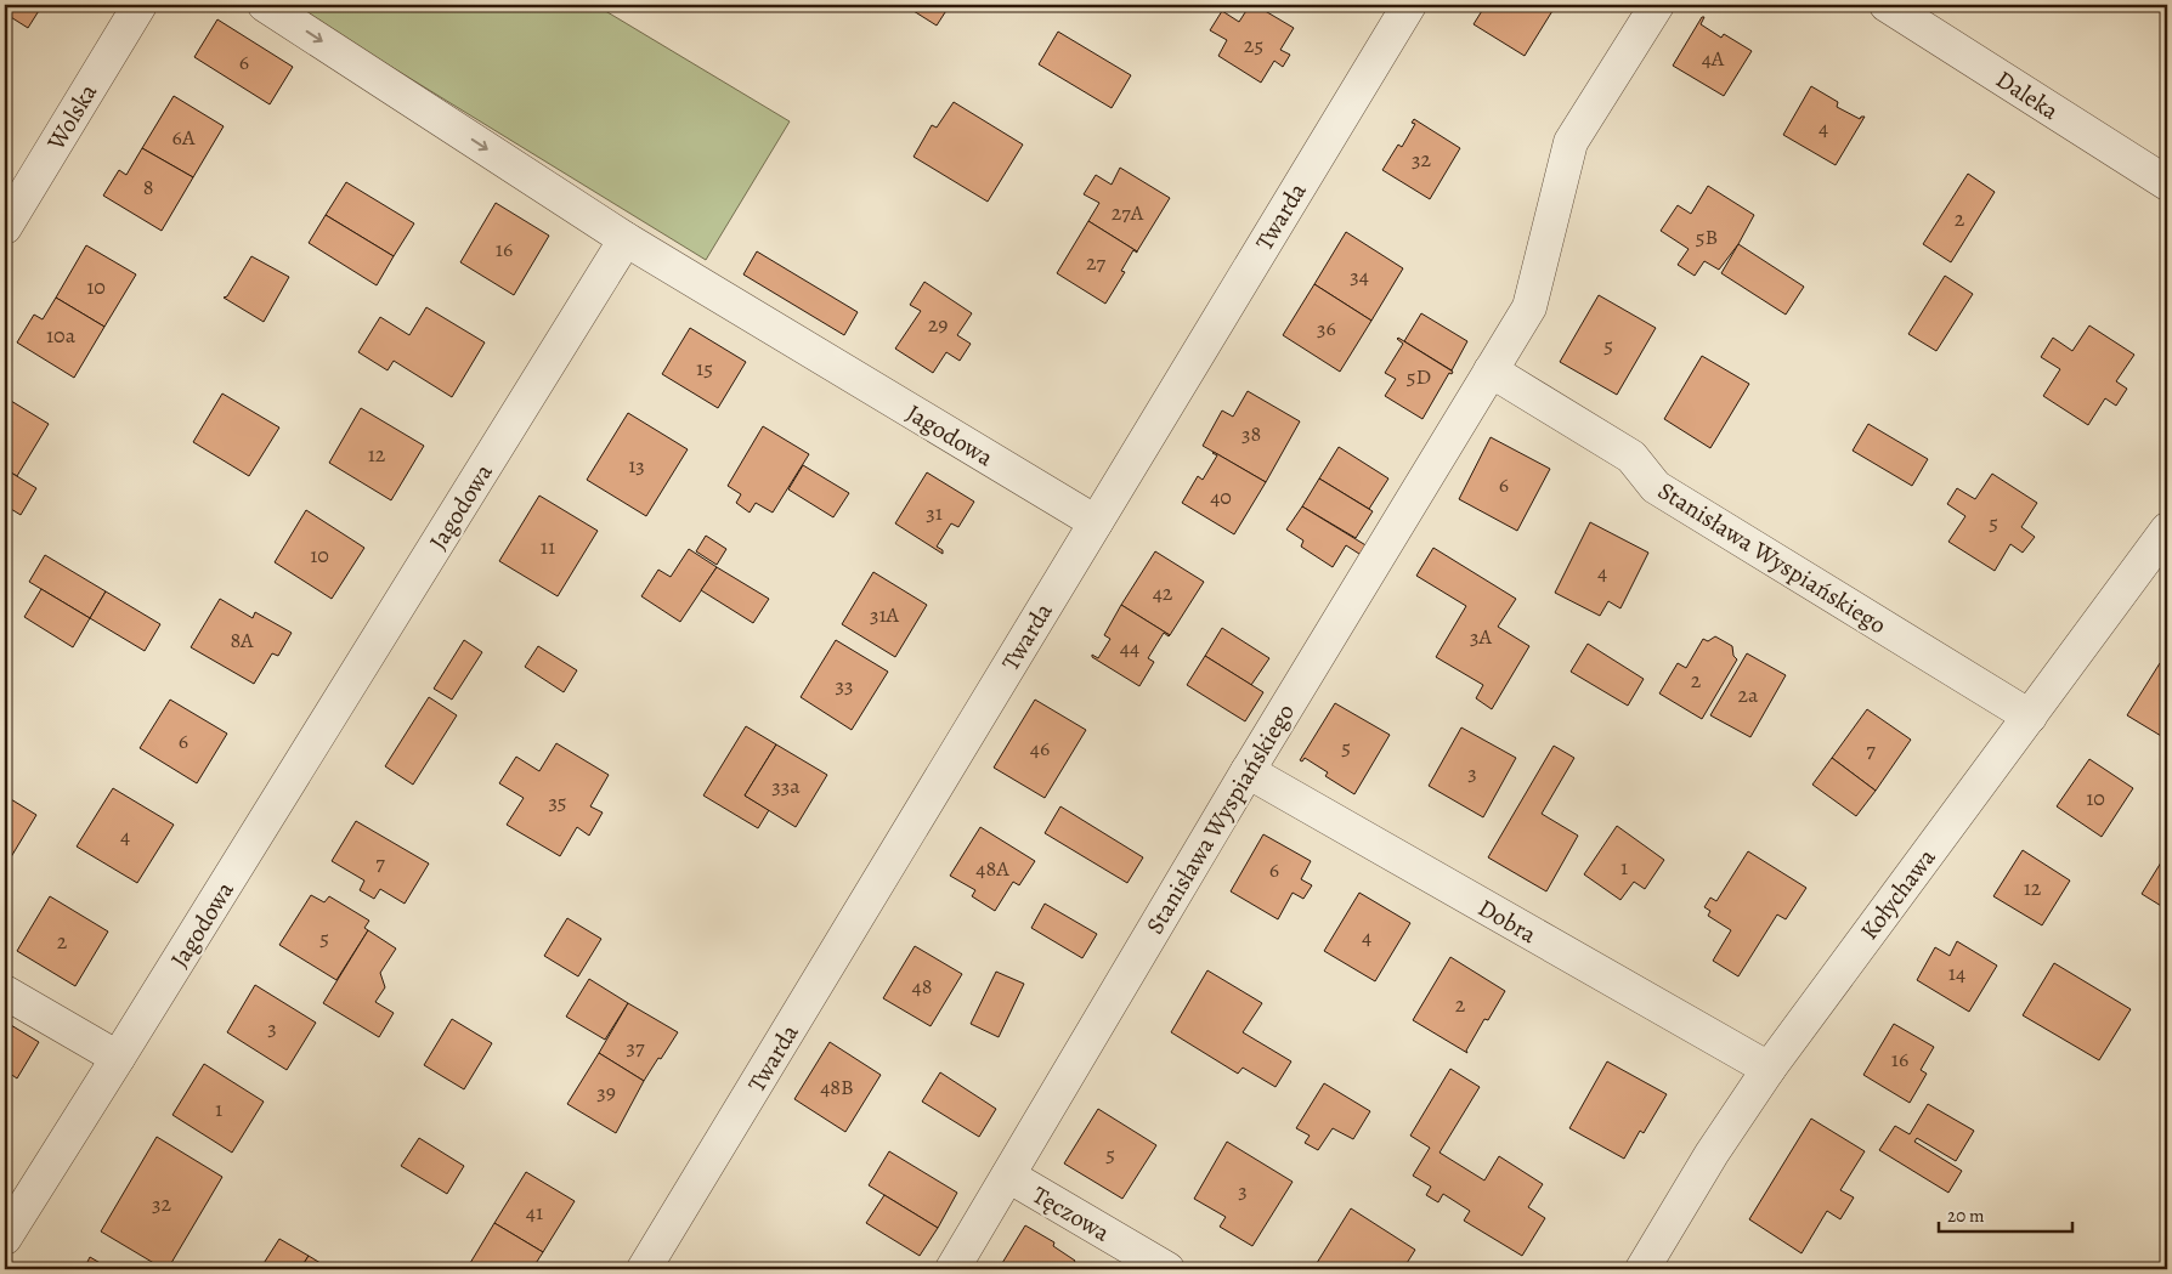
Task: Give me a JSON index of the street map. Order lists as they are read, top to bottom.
{
  "streets": {
    "street": [
      "Daleka",
      "Wolska",
      "Twarda",
      "Jagodowa",
      "Stanisława Wyspiańskiego",
      "Kołychawa",
      "Dobra",
      "Tęczowa"
    ]
  },
  "crossings": [
    ["Twarda", "Jagodowa"],
    ["Stanisława Wyspiańskiego", "Kołychawa"],
    ["Stanisława Wyspiańskiego", "Dobra"],
    ["Stanisława Wyspiańskiego", "Tęczowa"],
    ["Kołychawa", "Dobra"]
  ],
  "house_numbers": [
    "25",
    "4A",
    "6",
    "4",
    "6A",
    "32",
    "8",
    "27A",
    "2",
    "5B",
    "16",
    "27",
    "34",
    "10",
    "29",
    "36",
    "10a",
    "5",
    "15",
    "5D",
    "38",
    "12",
    "13",
    "6",
    "40",
    "31",
    "5",
    "11",
    "10",
    "4",
    "42",
    "31A",
    "3A",
    "8A",
    "44",
    "2",
    "33",
    "2a",
    "6",
    "5",
    "46",
    "7",
    "3",
    "33a",
    "10",
    "35",
    "4",
    "7",
    "1",
    "48A",
    "6",
    "12",
    "4",
    "5",
    "2",
    "14",
    "48",
    "2",
    "3",
    "37",
    "16",
    "48B",
    "39",
    "1",
    "5",
    "3",
    "32",
    "41"
  ],
  "scale_bar": "20 m"
}
